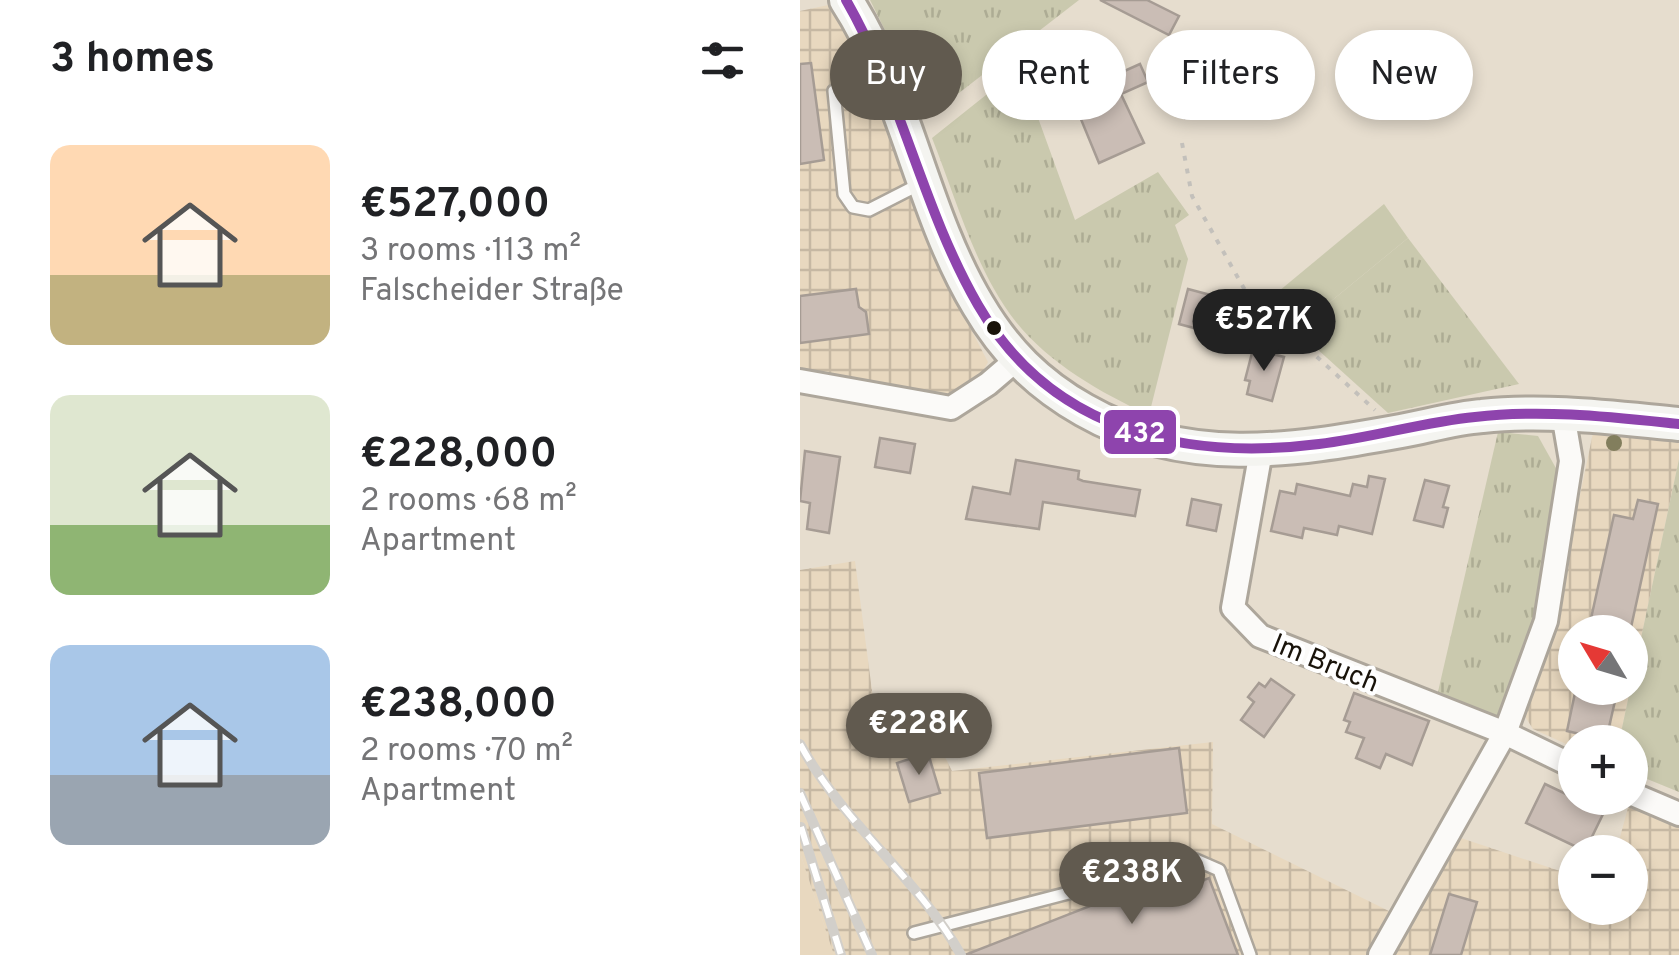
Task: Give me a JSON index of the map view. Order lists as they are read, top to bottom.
{
  "streets": {
    "street": ["Im Bruch"]
  },
  "lines": ["transit line 432"],
  "north": "top left",
  "page": {
    "heading": "3 homes",
    "chip": [
      "Buy",
      "Rent",
      "Filters",
      "New"
    ],
    "list": [
      {
        "name": "€527,000",
        "note": "3 rooms · 113 m² · Falscheider Straße"
      },
      {
        "name": "€228,000",
        "note": "2 rooms · 68 m² · Apartment"
      },
      {
        "name": "€238,000",
        "note": "2 rooms · 70 m² · Apartment"
      }
    ],
    "price": ["€527K", "€228K", "€238K"],
    "map_buttons": ["+", "−"]
  }
}
